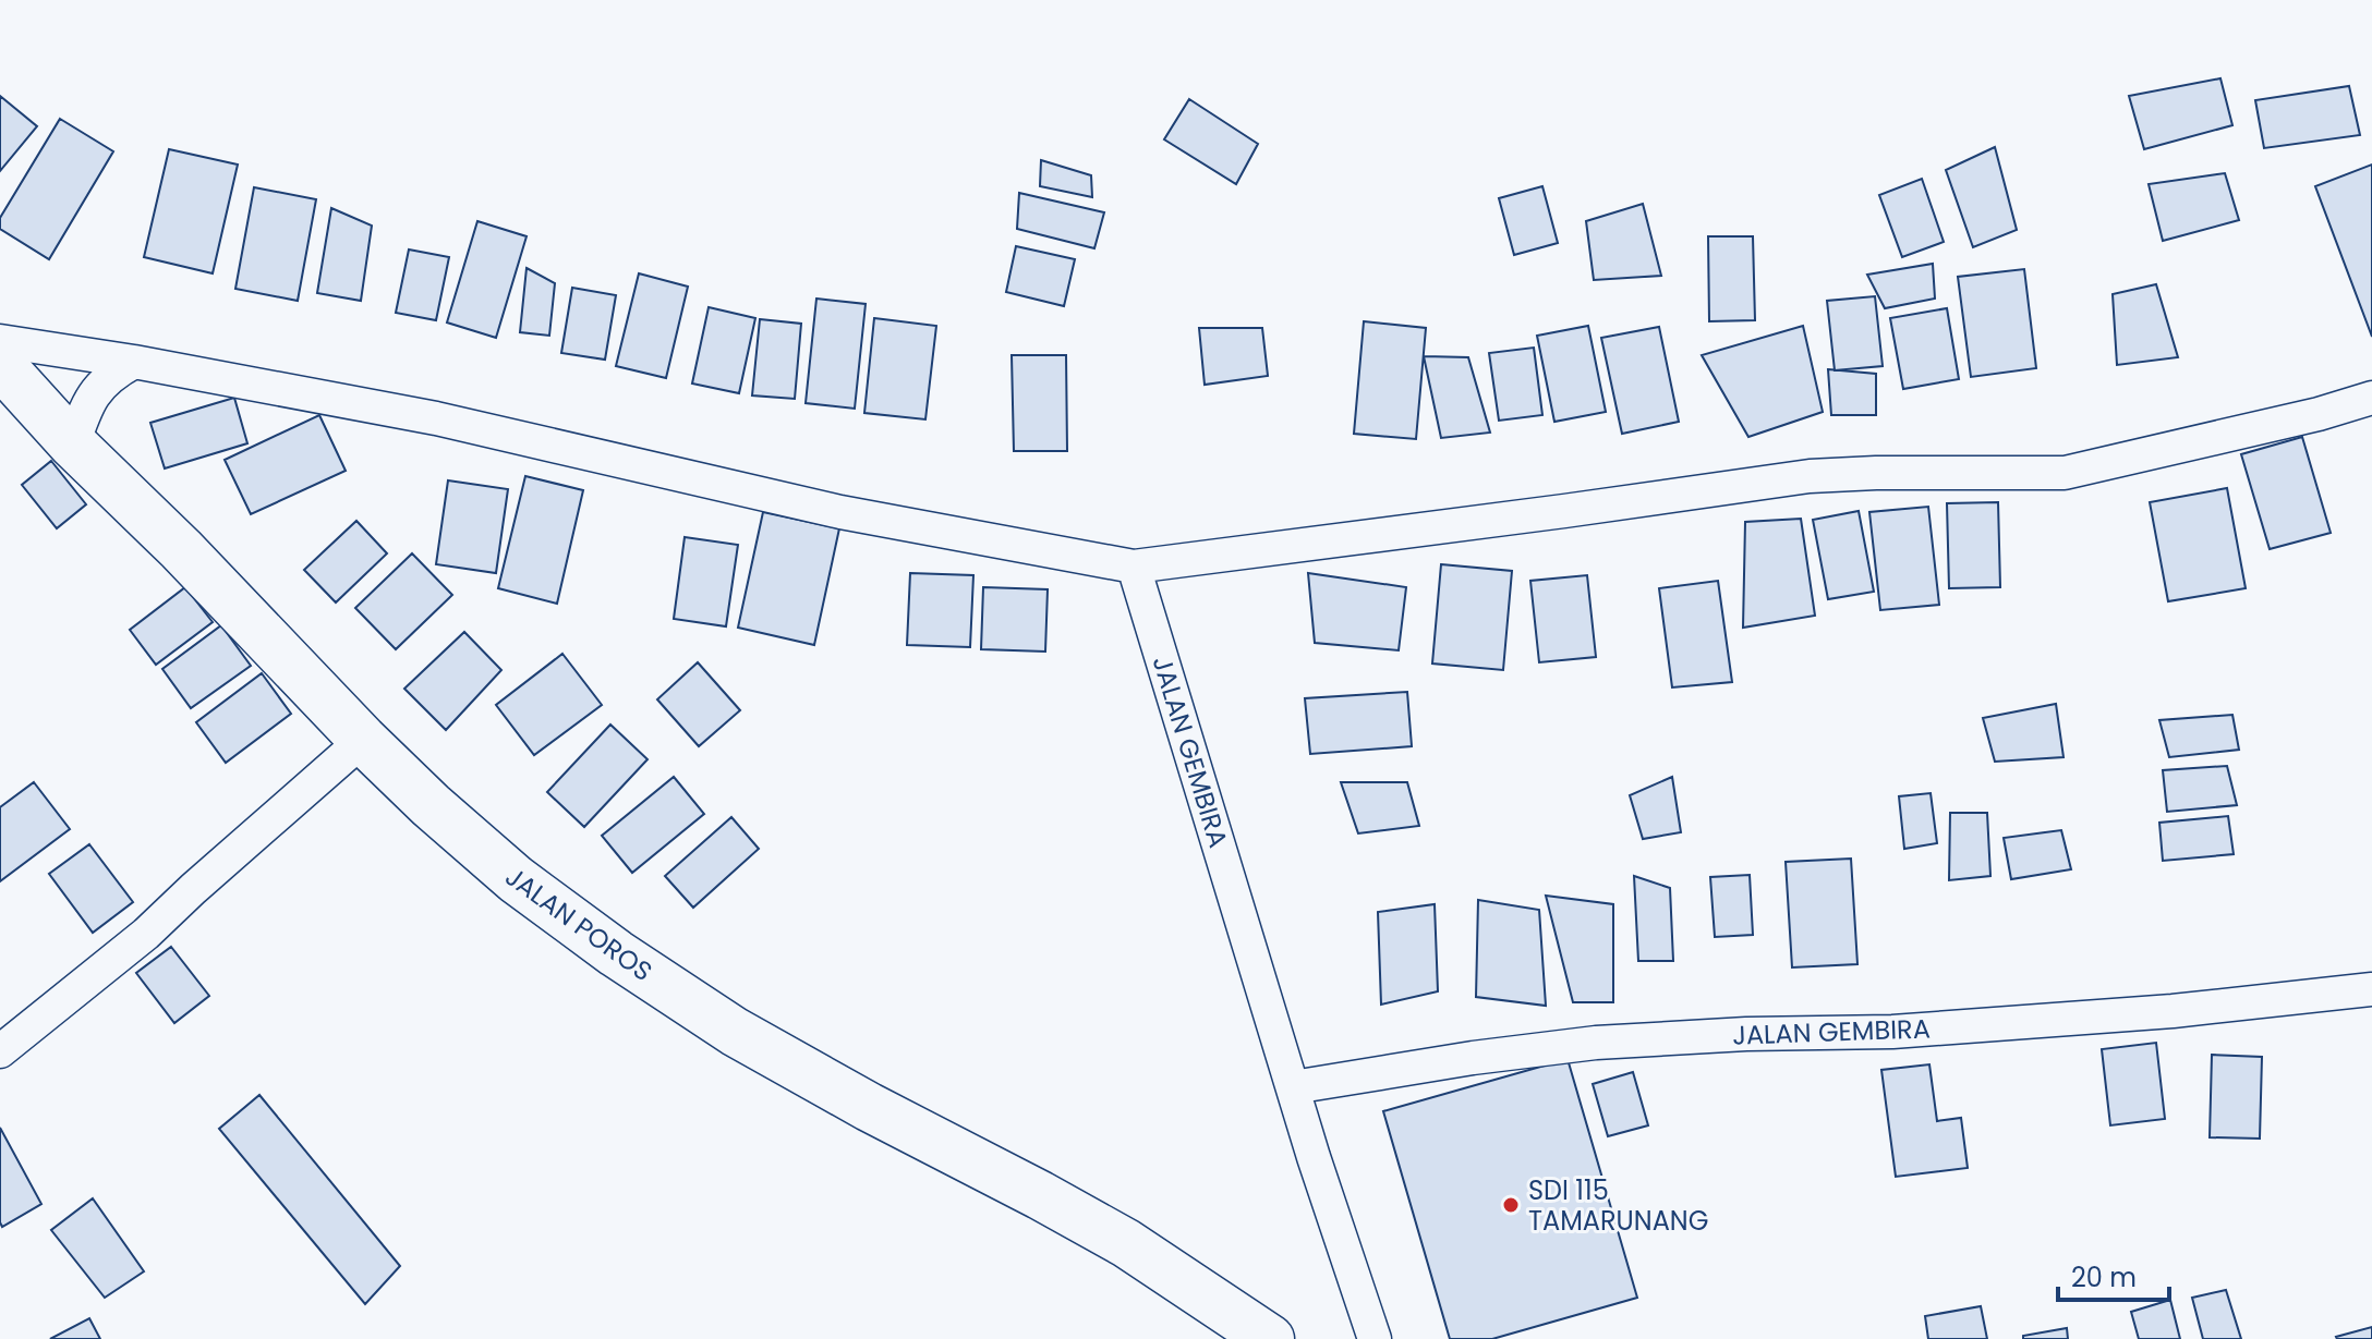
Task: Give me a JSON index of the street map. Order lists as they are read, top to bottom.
{
  "streets": {
    "main road": ["JALAN POROS"],
    "street": ["JALAN GEMBIRA"]
  },
  "places": ["SDI 115 TAMARUNANG"],
  "scale_bar": "20 m"
}
